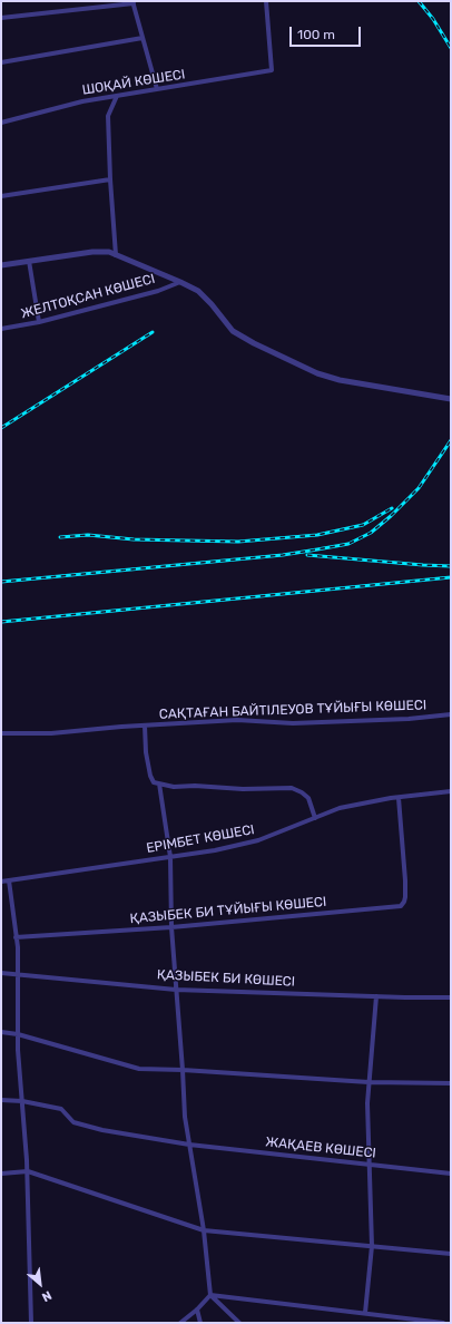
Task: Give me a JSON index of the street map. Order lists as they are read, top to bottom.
{
  "streets": {
    "street": [
      "ШОҚАЙ КӨШЕСІ",
      "ЖЕЛТОҚСАН КӨШЕСІ",
      "САҚТАҒАН БАЙТІЛЕУОВ ТҰЙЫҒЫ КӨШЕСІ",
      "ЕРІМБЕТ КӨШЕСІ",
      "ҚАЗЫБЕК БИ ТҰЙЫҒЫ КӨШЕСІ",
      "ҚАЗЫБЕК БИ КӨШЕСІ",
      "ЖАҚАЕВ КӨШЕСІ"
    ]
  },
  "crossings": [
    ["ЕРІМБЕТ КӨШЕСІ", "ҚАЗЫБЕК БИ ТҰЙЫҒЫ КӨШЕСІ"]
  ],
  "scale_bar": "100 m",
  "north": "bottom right"
}
